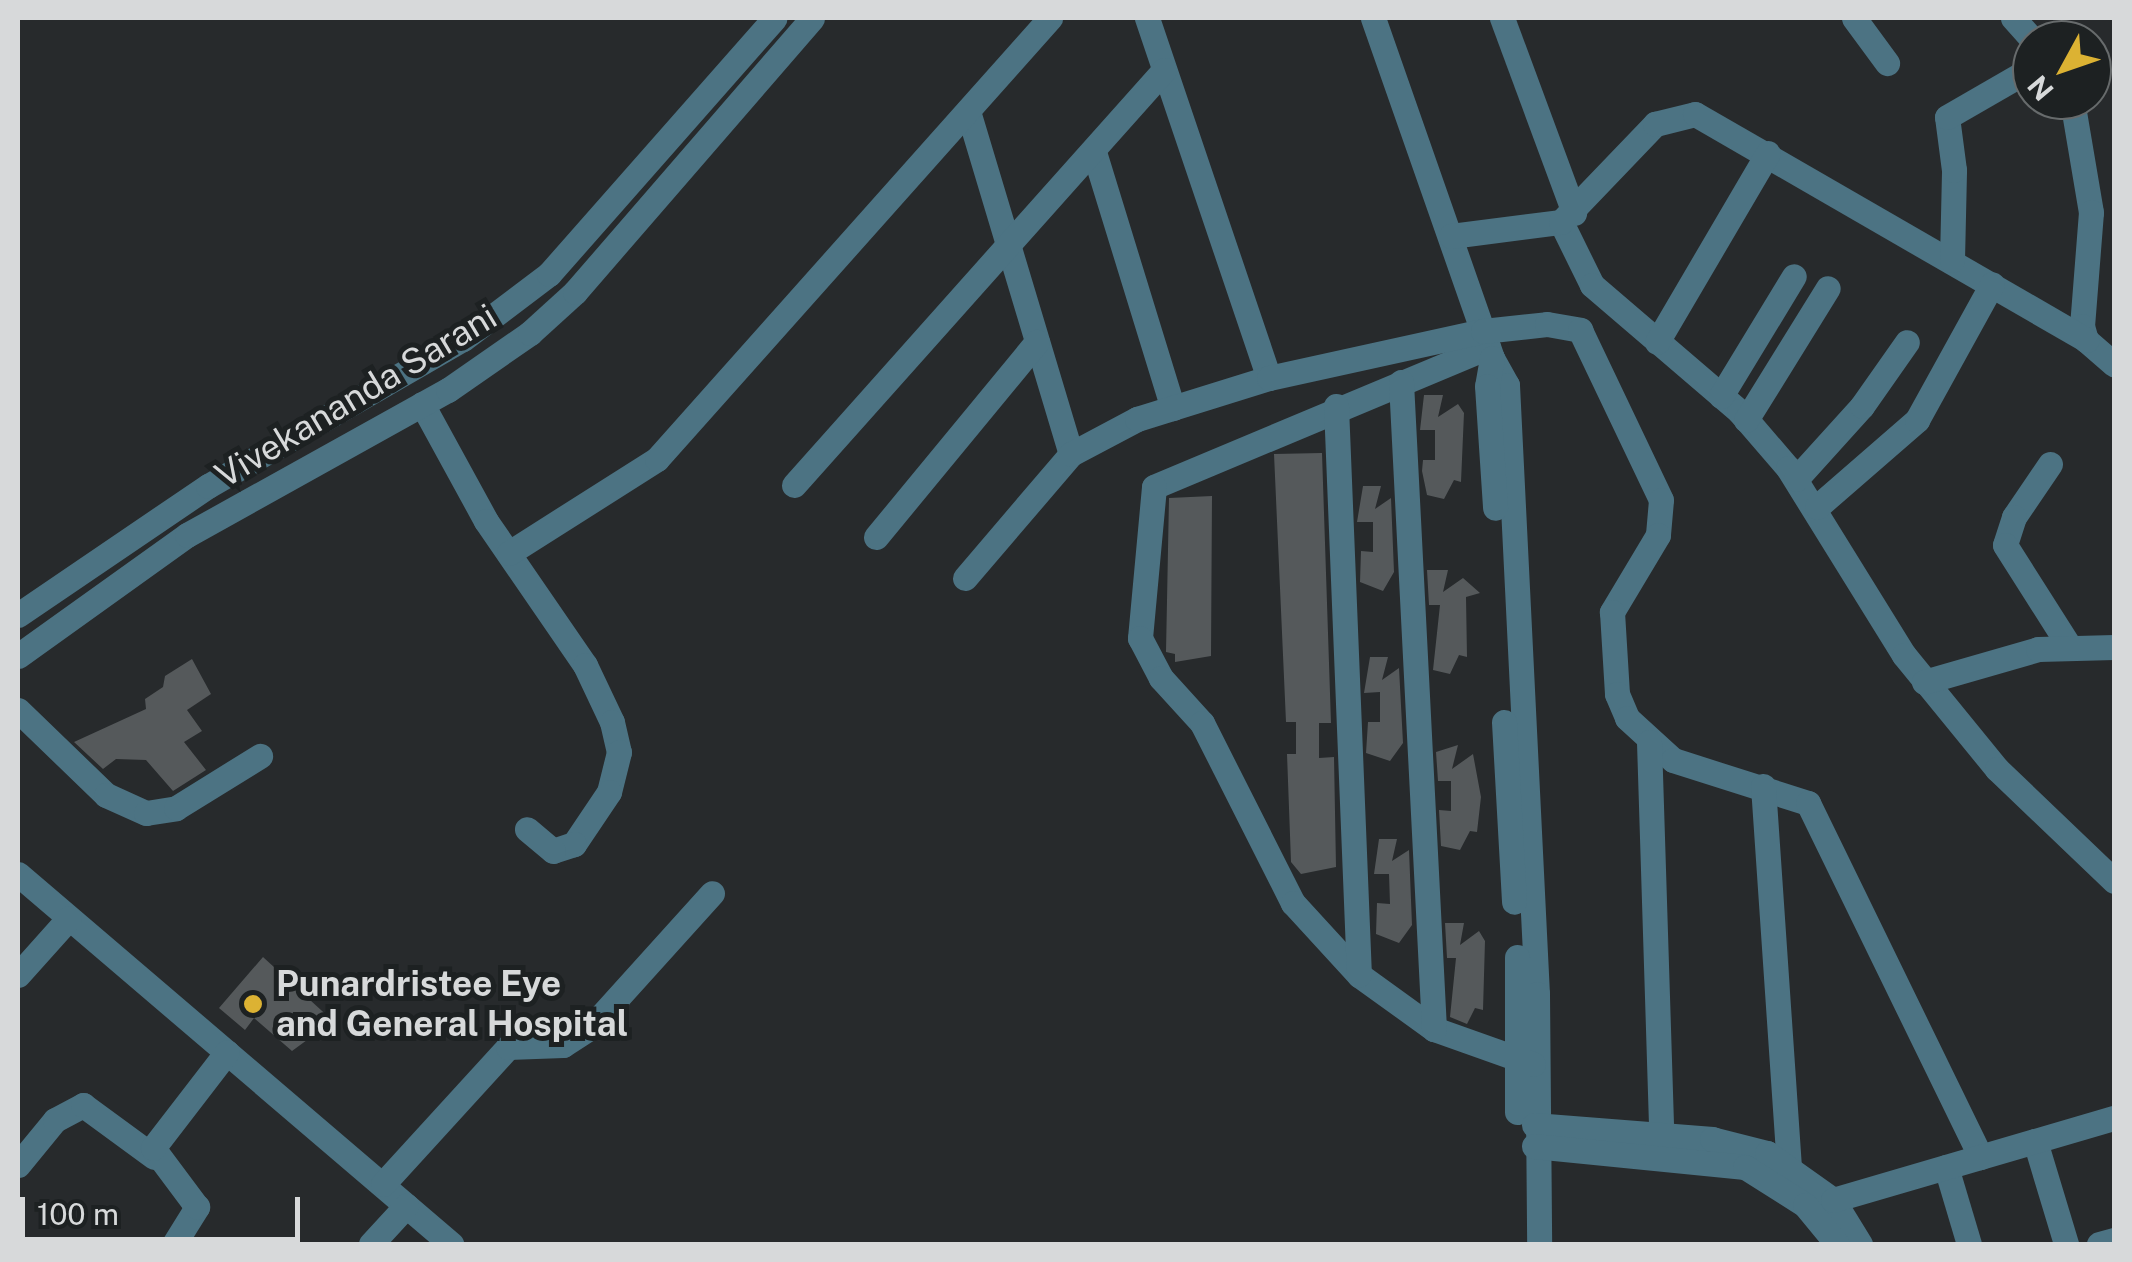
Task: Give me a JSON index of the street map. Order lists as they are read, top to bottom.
{
  "streets": {
    "street": ["Vivekananda Sarani"]
  },
  "places": ["Punardristee Eye and General Hospital"],
  "scale_bar": "100 m",
  "north": "bottom left"
}
